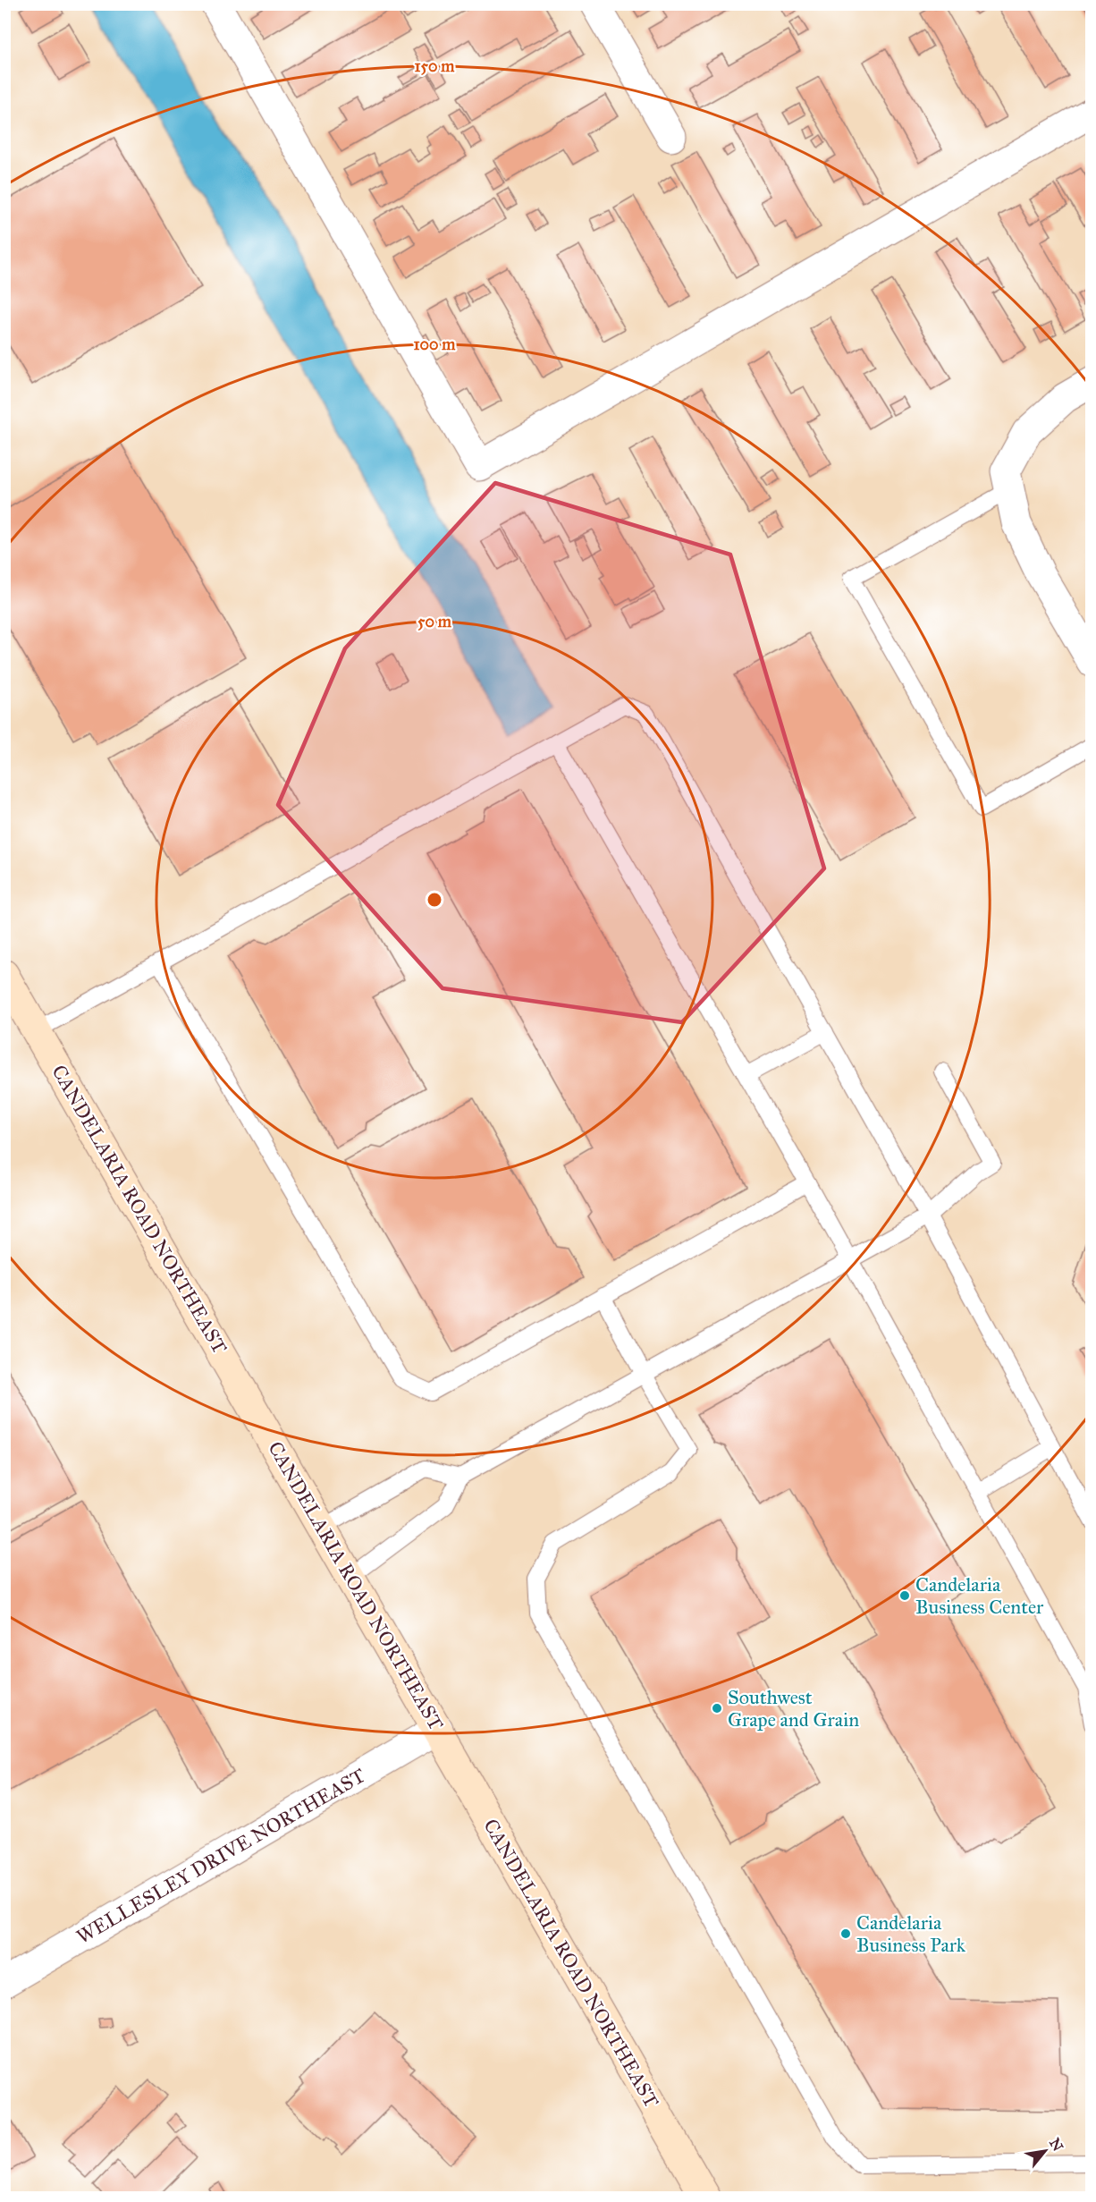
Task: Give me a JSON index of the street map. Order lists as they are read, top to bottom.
{
  "streets": {
    "main road": ["CANDELARIA ROAD NORTHEAST"],
    "street": ["WELLESLEY DRIVE NORTHEAST"]
  },
  "crossings": [
    ["CANDELARIA ROAD NORTHEAST", "WELLESLEY DRIVE NORTHEAST"]
  ],
  "places": ["Candelaria Business Center", "Southwest Grape and Grain", "Candelaria Business Park"],
  "north": "top right",
  "rings": ["150 m", "100 m", "50 m"]
}
